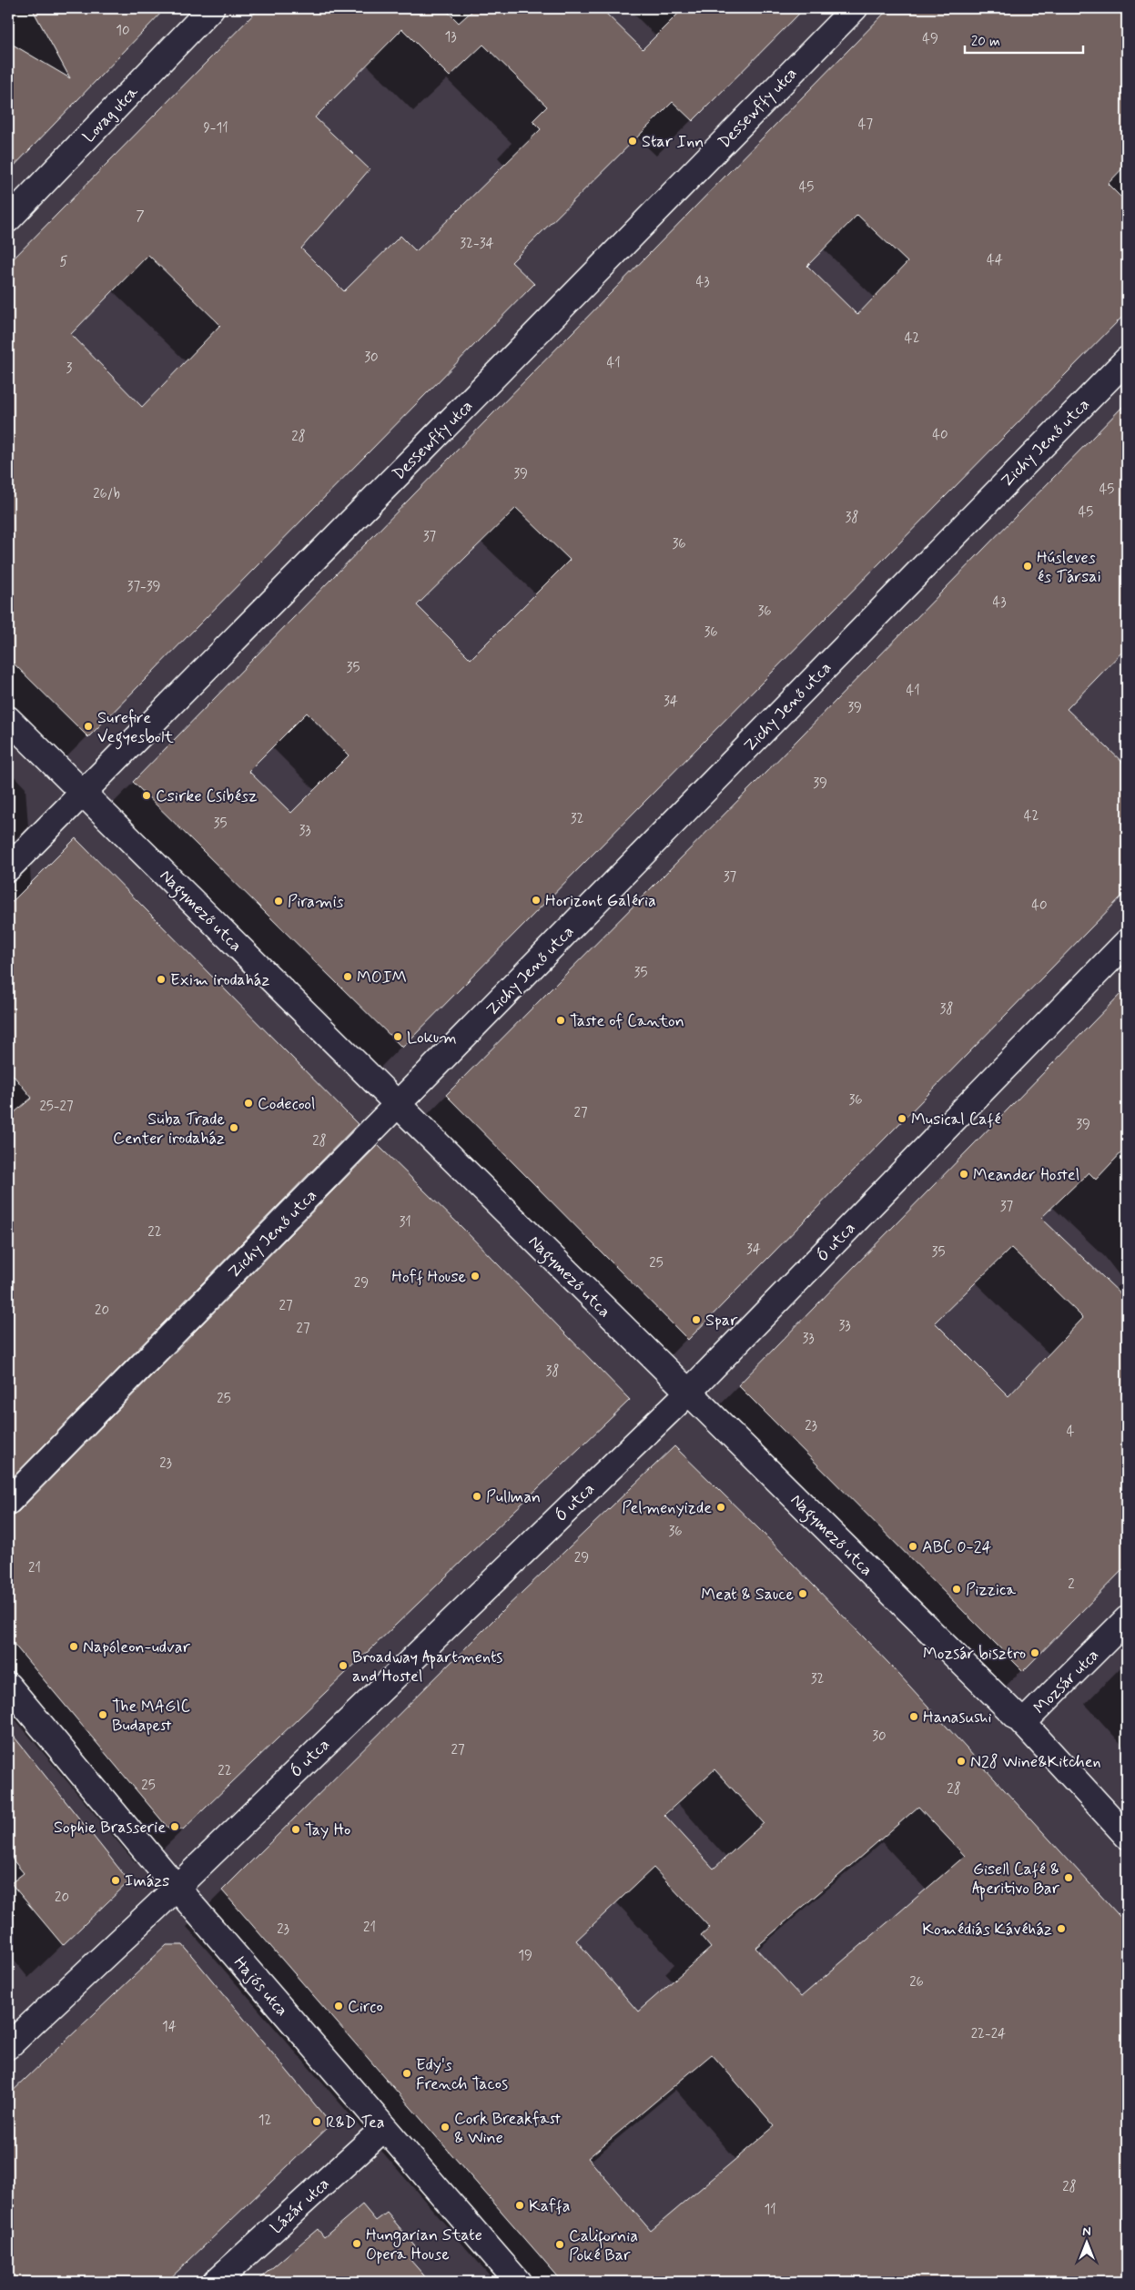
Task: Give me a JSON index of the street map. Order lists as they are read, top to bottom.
{
  "streets": {
    "street": [
      "Dessewffy utca",
      "Lovag utca",
      "Zichy Jenő utca",
      "Nagymező utca",
      "Ó utca",
      "Mozsár utca",
      "Hajós utca",
      "Lázár utca"
    ]
  },
  "crossings": [
    ["Dessewffy utca", "Nagymező utca"],
    ["Zichy Jenő utca", "Nagymező utca"],
    ["Nagymező utca", "Ó utca"],
    ["Nagymező utca", "Mozsár utca"],
    ["Ó utca", "Hajós utca"],
    ["Hajós utca", "Lázár utca"]
  ],
  "places": [
    "Star Inn",
    "Húsleves és Társai",
    "Surefire Vegyesbolt",
    "Csirke Csibész",
    "Horizont Galéria",
    "Piramis",
    "MOIM",
    "Exim irodaház",
    "Taste of Canton",
    "Lokum",
    "Codecool",
    "Musical Café",
    "Süba Trade Center irodaház",
    "Meander Hostel",
    "Hoff House",
    "Spar",
    "Pullman",
    "Pelmenyizde",
    "ABC 0-24",
    "Pizzica",
    "Meat & Sauce",
    "Napóleon-udvar",
    "Mozsár bisztro",
    "Broadway Apartments and Hostel",
    "The MAGIC Budapest",
    "Hanasushi",
    "N28 Wine&Kitchen",
    "Sophie Brasserie",
    "Tay Ho",
    "Gisell Café & Aperitivo Bar",
    "Imázs",
    "Komédiás Kávéház",
    "Circo",
    "Edy's French Tacos",
    "R&D Tea",
    "Cork Breakfast & Wine",
    "Kaffa",
    "Hungarian State Opera House",
    "California Poké Bar"
  ],
  "house_numbers": [
    "10",
    "13",
    "49",
    "47",
    "9-11",
    "45",
    "7",
    "32-34",
    "44",
    "5",
    "43",
    "42",
    "30",
    "41",
    "3",
    "40",
    "28",
    "39",
    "45",
    "26/b",
    "45",
    "38",
    "37",
    "36",
    "37-39",
    "43",
    "36",
    "36",
    "35",
    "41",
    "34",
    "39",
    "39",
    "42",
    "32",
    "35",
    "33",
    "37",
    "40",
    "35",
    "38",
    "36",
    "25-27",
    "27",
    "39",
    "28",
    "37",
    "31",
    "22",
    "34",
    "35",
    "25",
    "29",
    "27",
    "20",
    "33",
    "27",
    "33",
    "38",
    "25",
    "23",
    "4",
    "23",
    "36",
    "29",
    "21",
    "2",
    "32",
    "30",
    "27",
    "22",
    "25",
    "28",
    "20",
    "21",
    "23",
    "19",
    "26",
    "14",
    "22-24",
    "12",
    "28",
    "11"
  ],
  "scale_bar": "20 m",
  "north": "top"
}
